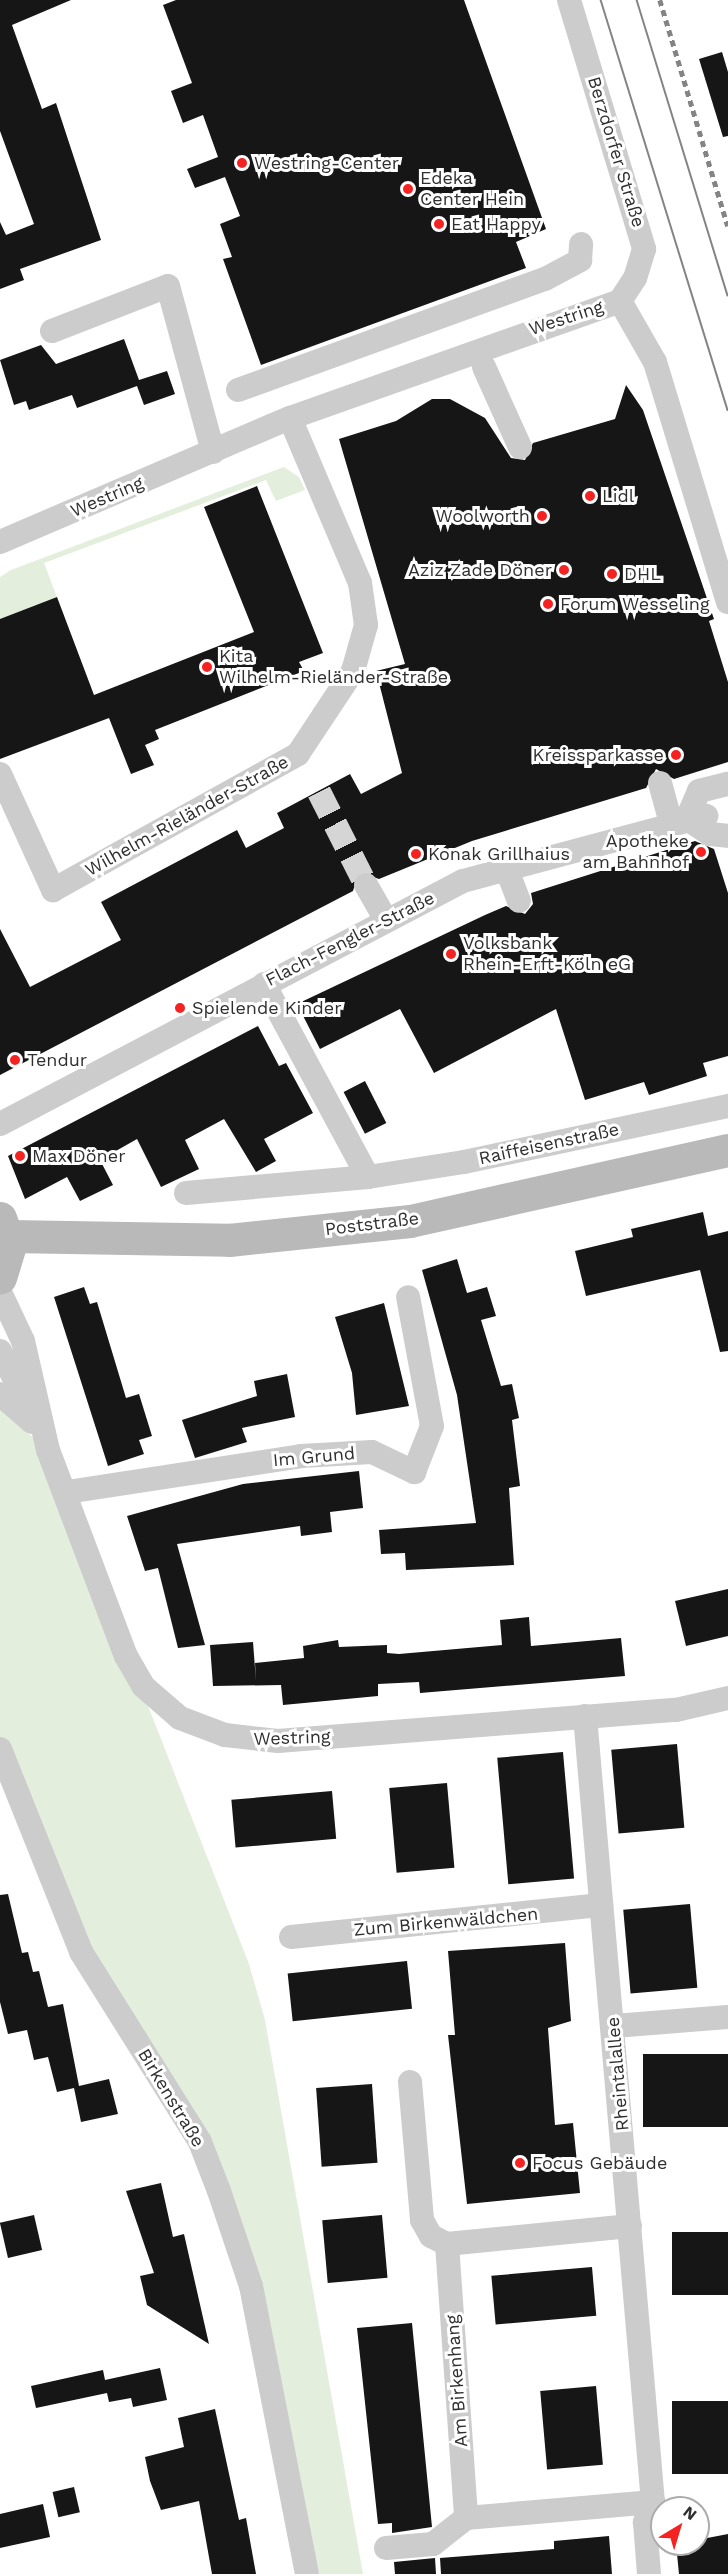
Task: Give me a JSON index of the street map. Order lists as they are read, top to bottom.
{
  "streets": {
    "street": [
      "Berzdorfer Straße",
      "Westring",
      "Wilhelm-Rieländer-Straße",
      "Flach-Fengler-Straße",
      "Raiffeisenstraße",
      "Poststraße",
      "Im Grund",
      "Zum Birkenwäldchen",
      "Rheintalallee",
      "Birkenstraße",
      "Am Birkenhang"
    ]
  },
  "crossings": [
    ["Berzdorfer Straße", "Westring"],
    ["Westring", "Wilhelm-Rieländer-Straße"],
    ["Westring", "Im Grund"],
    ["Westring", "Rheintalallee"],
    ["Zum Birkenwäldchen", "Rheintalallee"]
  ],
  "places": [
    "Westring-Center",
    "Edeka Center Hein",
    "Eat Happy",
    "Lidl",
    "Woolworth",
    "Aziz Zade Döner",
    "DHL",
    "Forum Wesseling",
    "Kita Wilhelm-Rieländer-Straße",
    "Kreissparkasse",
    "Apotheke am Bahnhof",
    "Konak Grillhaius",
    "Volksbank Rhein-Erft-Köln eG",
    "Spielende Kinder",
    "Tendur",
    "Max Döner",
    "Focus Gebäude"
  ],
  "north": "top right"
}
